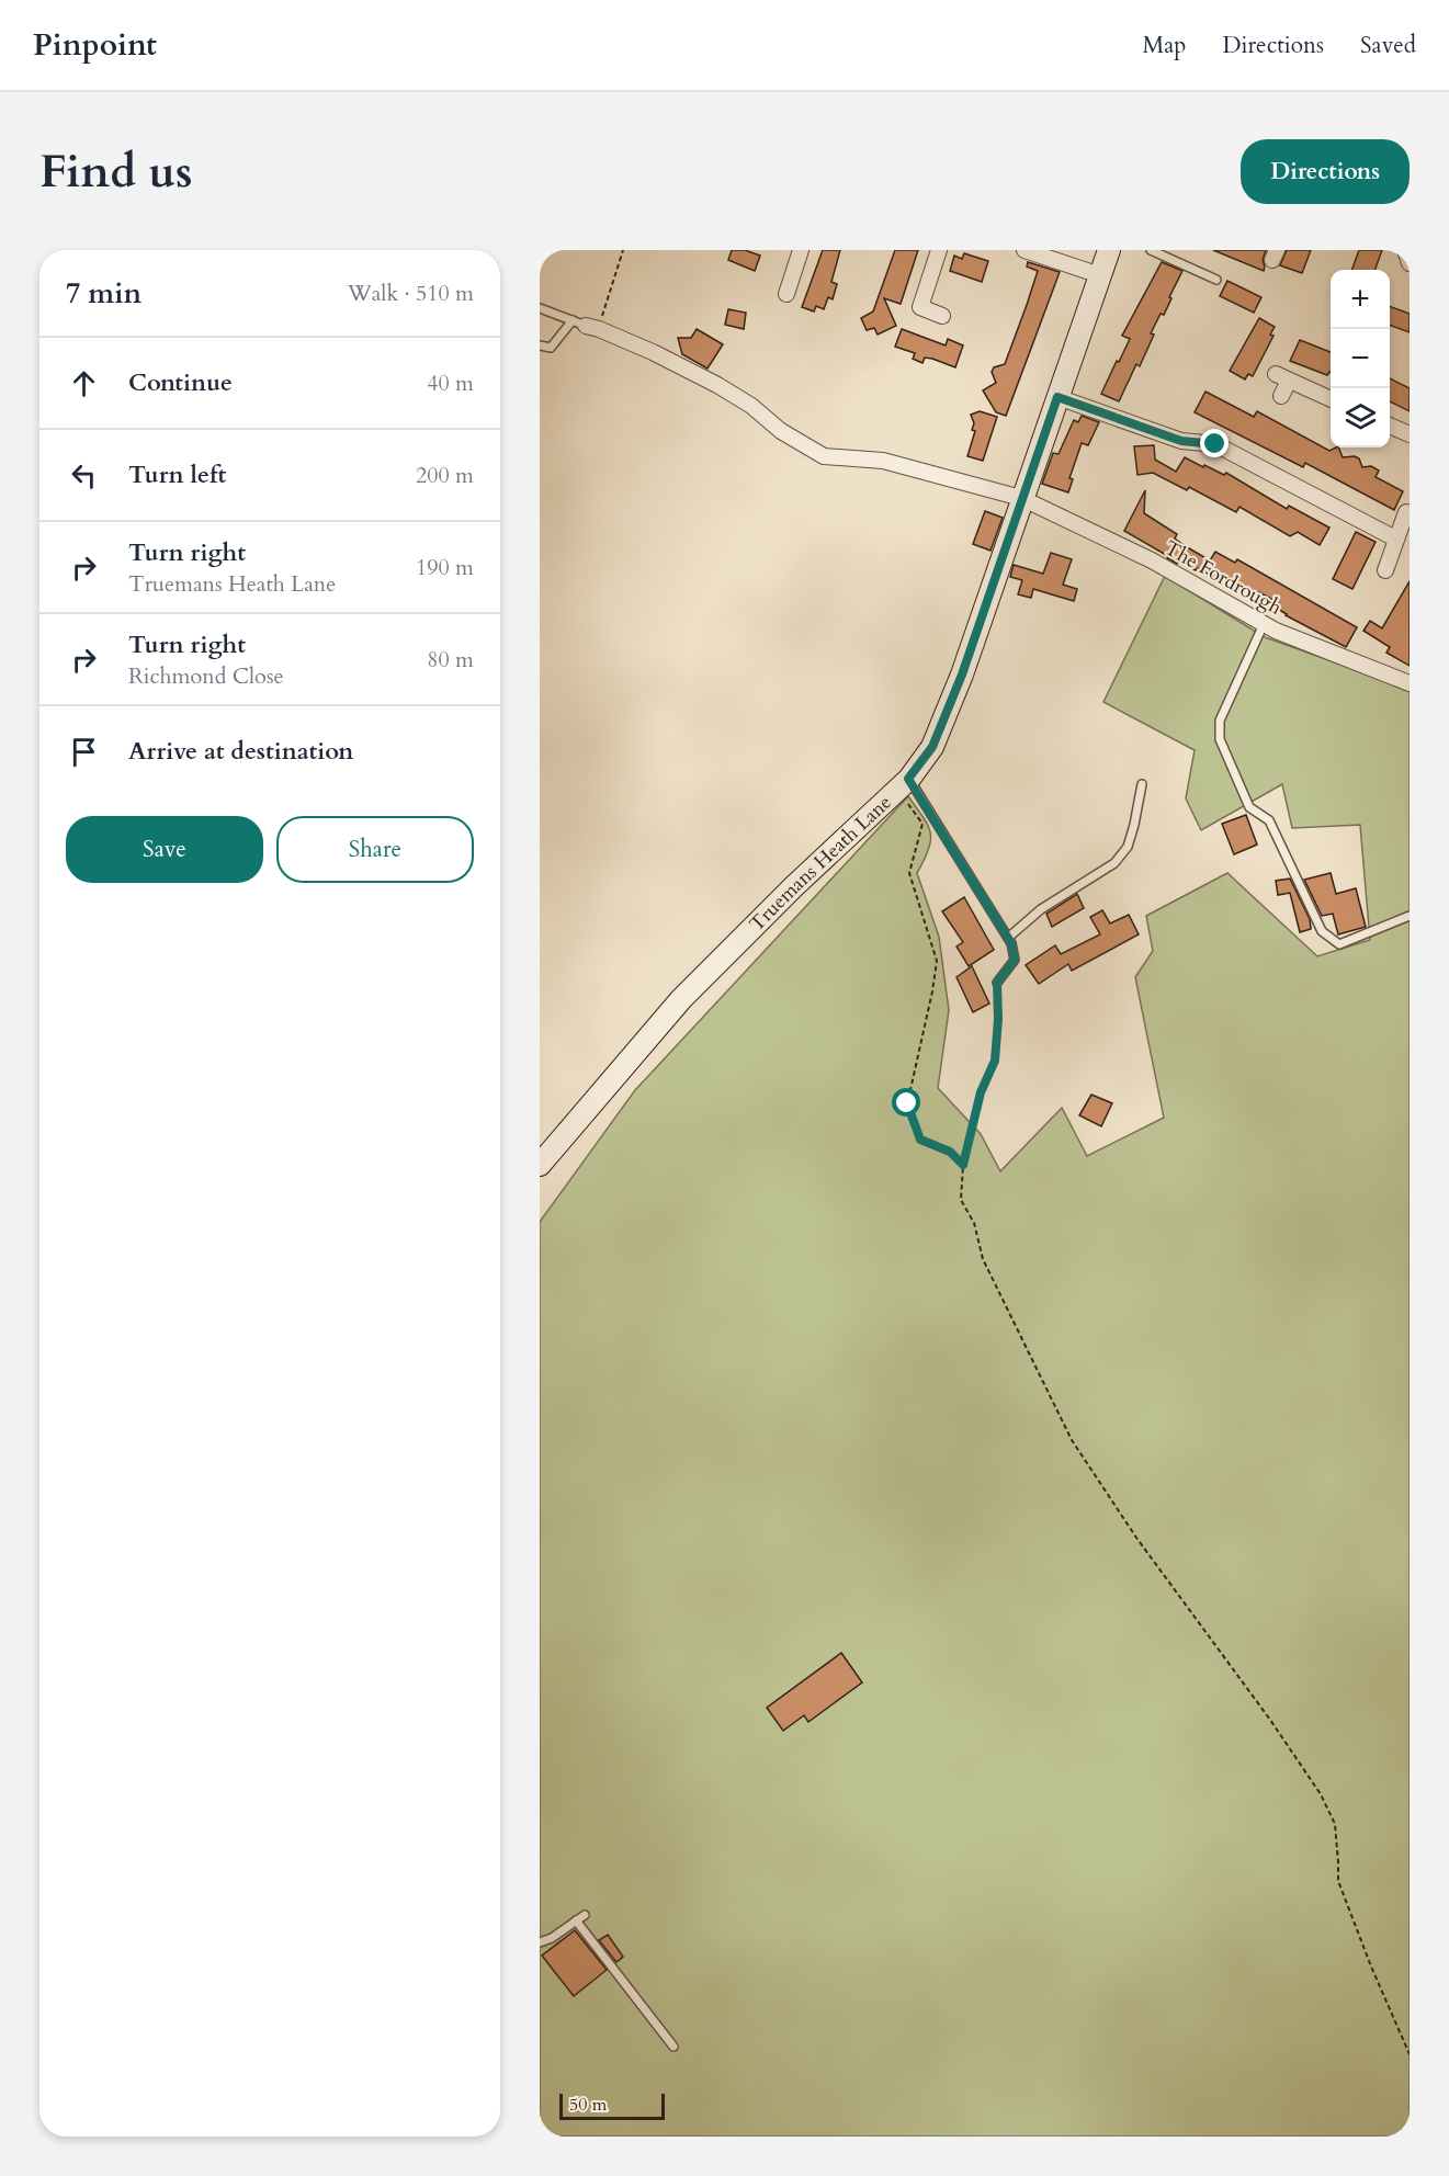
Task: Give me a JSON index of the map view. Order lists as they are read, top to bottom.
{
  "streets": {
    "street": ["The Fordrough", "Truemans Heath Lane"]
  },
  "crossings": [
    ["The Fordrough", "Truemans Heath Lane"]
  ],
  "scale_bar": "50 m",
  "page": {
    "header": "Pinpoint",
    "nav": ["Map", "Directions", "Saved"],
    "buttons": [
      "Directions",
      ["Save", "Share"]
    ],
    "title": "Find us",
    "heading": ["7 min", "Walk · 510 m"],
    "map_buttons": ["+", "−"],
    "list": [
      ["Continue", "40 m"],
      ["Turn left", "200 m"],
      ["Turn right", "Truemans Heath Lane", "190 m"],
      ["Turn right", "Richmond Close", "80 m"],
      "Arrive at destination"
    ],
    "scale": "50 m"
  }
}
